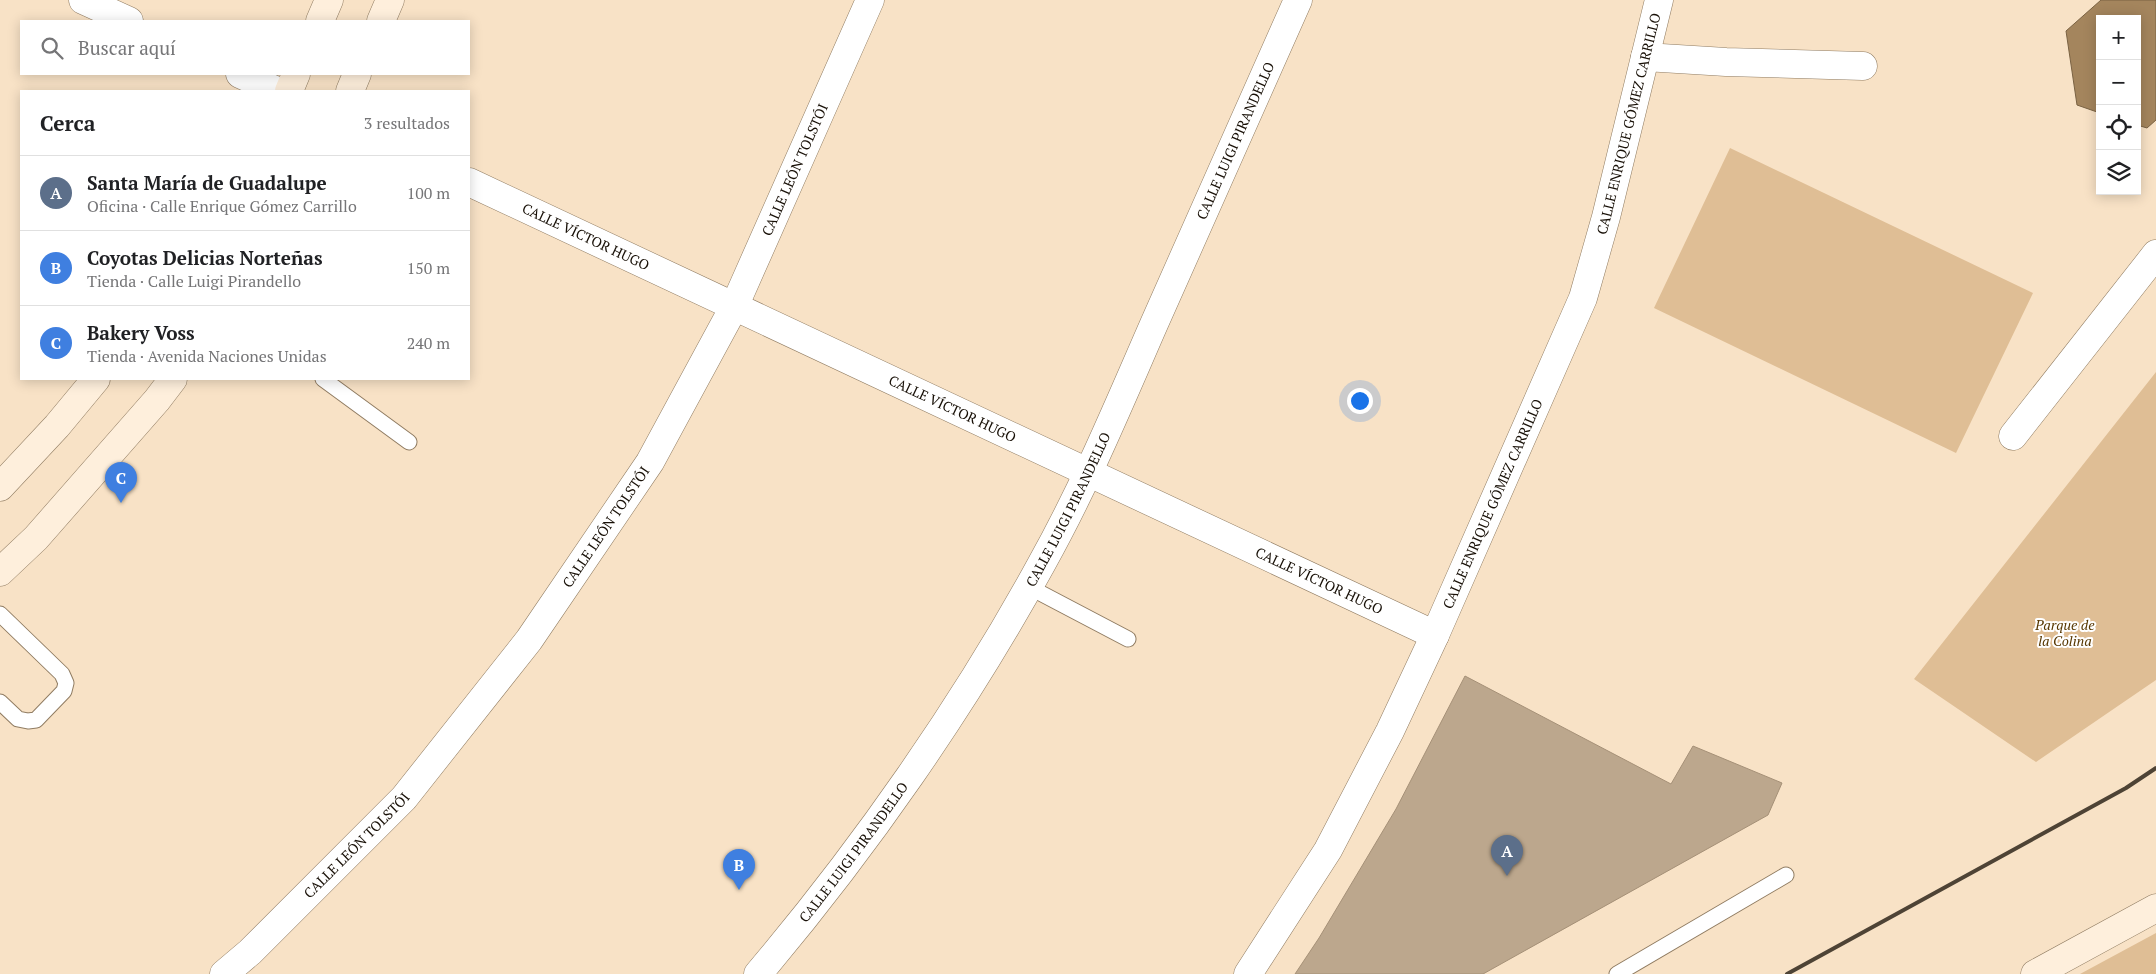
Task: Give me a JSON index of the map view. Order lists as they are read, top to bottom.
{
  "streets": {
    "street": [
      "CALLE ENRIQUE GÓMEZ CARRILLO",
      "CALLE LUIGI PIRANDELLO",
      "CALLE LEÓN TOLSTÓI",
      "CALLE VÍCTOR HUGO"
    ]
  },
  "crossings": [
    ["CALLE ENRIQUE GÓMEZ CARRILLO", "CALLE VÍCTOR HUGO"],
    ["CALLE LUIGI PIRANDELLO", "CALLE VÍCTOR HUGO"],
    ["CALLE LEÓN TOLSTÓI", "CALLE VÍCTOR HUGO"]
  ],
  "parks": ["Parque de la Colina"],
  "page": {
    "map_buttons": ["+", "−"],
    "search": "Buscar aquí",
    "heading": ["Cerca", "3 resultados"],
    "list": [
      {
        "mark": "A",
        "name": "Santa María de Guadalupe",
        "note": "Oficina · Calle Enrique Gómez Carrillo",
        "value": "100 m"
      },
      {
        "mark": "B",
        "name": "Coyotas Delicias Norteñas",
        "note": "Tienda · Calle Luigi Pirandello",
        "value": "150 m"
      },
      {
        "mark": "C",
        "name": "Bakery Voss",
        "note": "Tienda · Avenida Naciones Unidas",
        "value": "240 m"
      }
    ],
    "pins": ["C", "A", "B"]
  }
}
